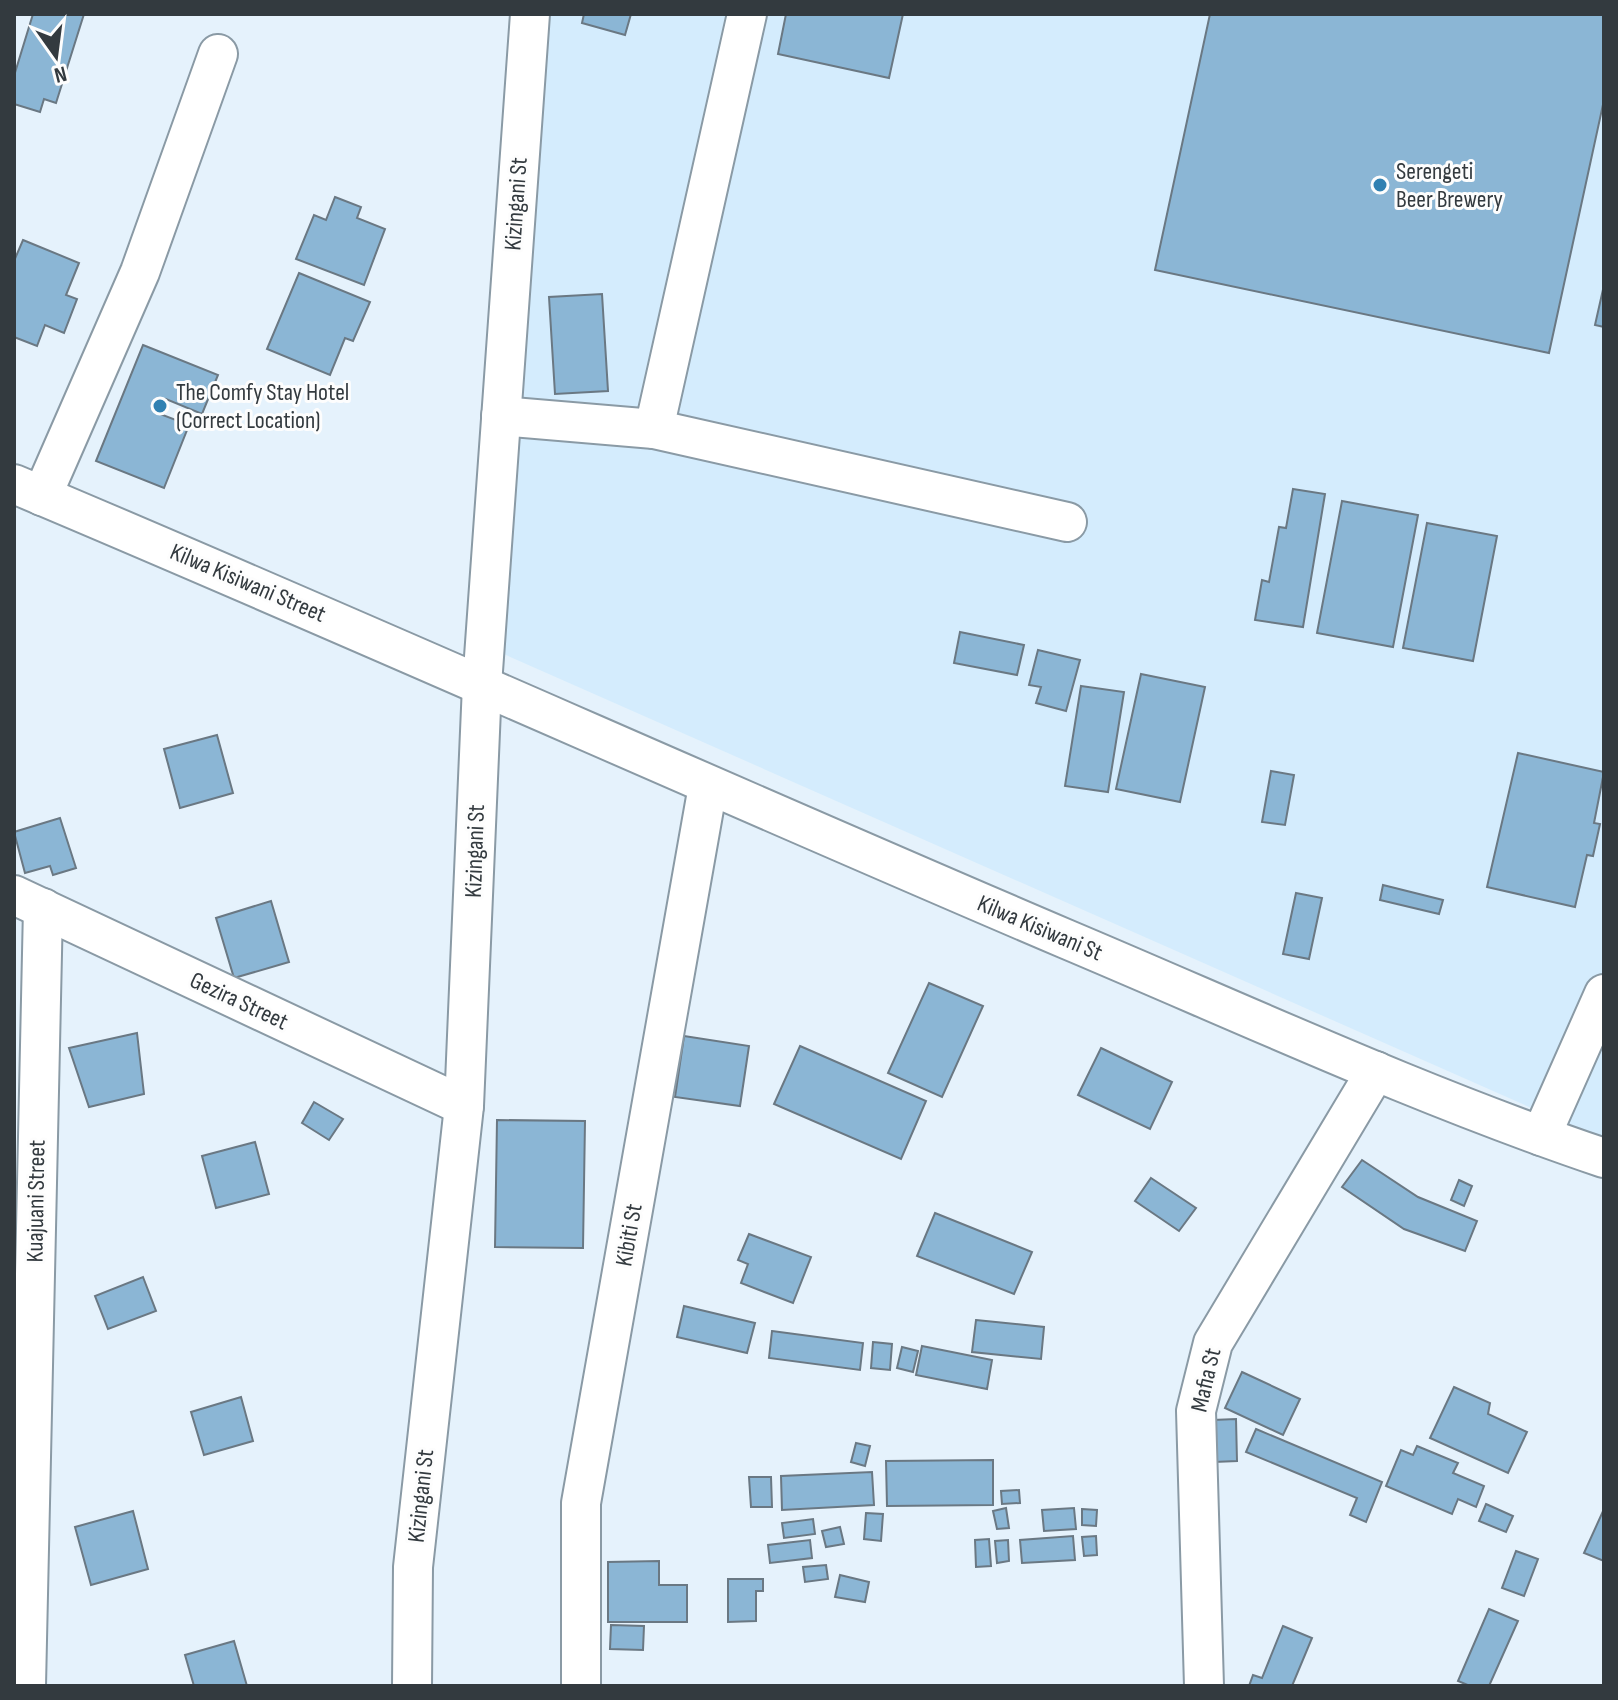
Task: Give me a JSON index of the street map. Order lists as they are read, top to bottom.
{
  "streets": {
    "street": [
      "Kizingani St",
      "Kilwa Kisiwani Street",
      "Kilwa Kisiwani St",
      "Gezira Street",
      "Kuajuani Street",
      "Kibiti St",
      "Mafia St"
    ]
  },
  "crossings": [
    ["Kizingani St", "Kilwa Kisiwani Street"],
    ["Kizingani St", "Kilwa Kisiwani St"],
    ["Kizingani St", "Gezira Street"],
    ["Kilwa Kisiwani Street", "Kilwa Kisiwani St"],
    ["Kilwa Kisiwani St", "Kibiti St"],
    ["Kilwa Kisiwani St", "Mafia St"],
    ["Gezira Street", "Kuajuani Street"]
  ],
  "places": ["Serengeti Beer Brewery", "The Comfy Stay Hotel (Correct Location)"],
  "north": "bottom"
}
